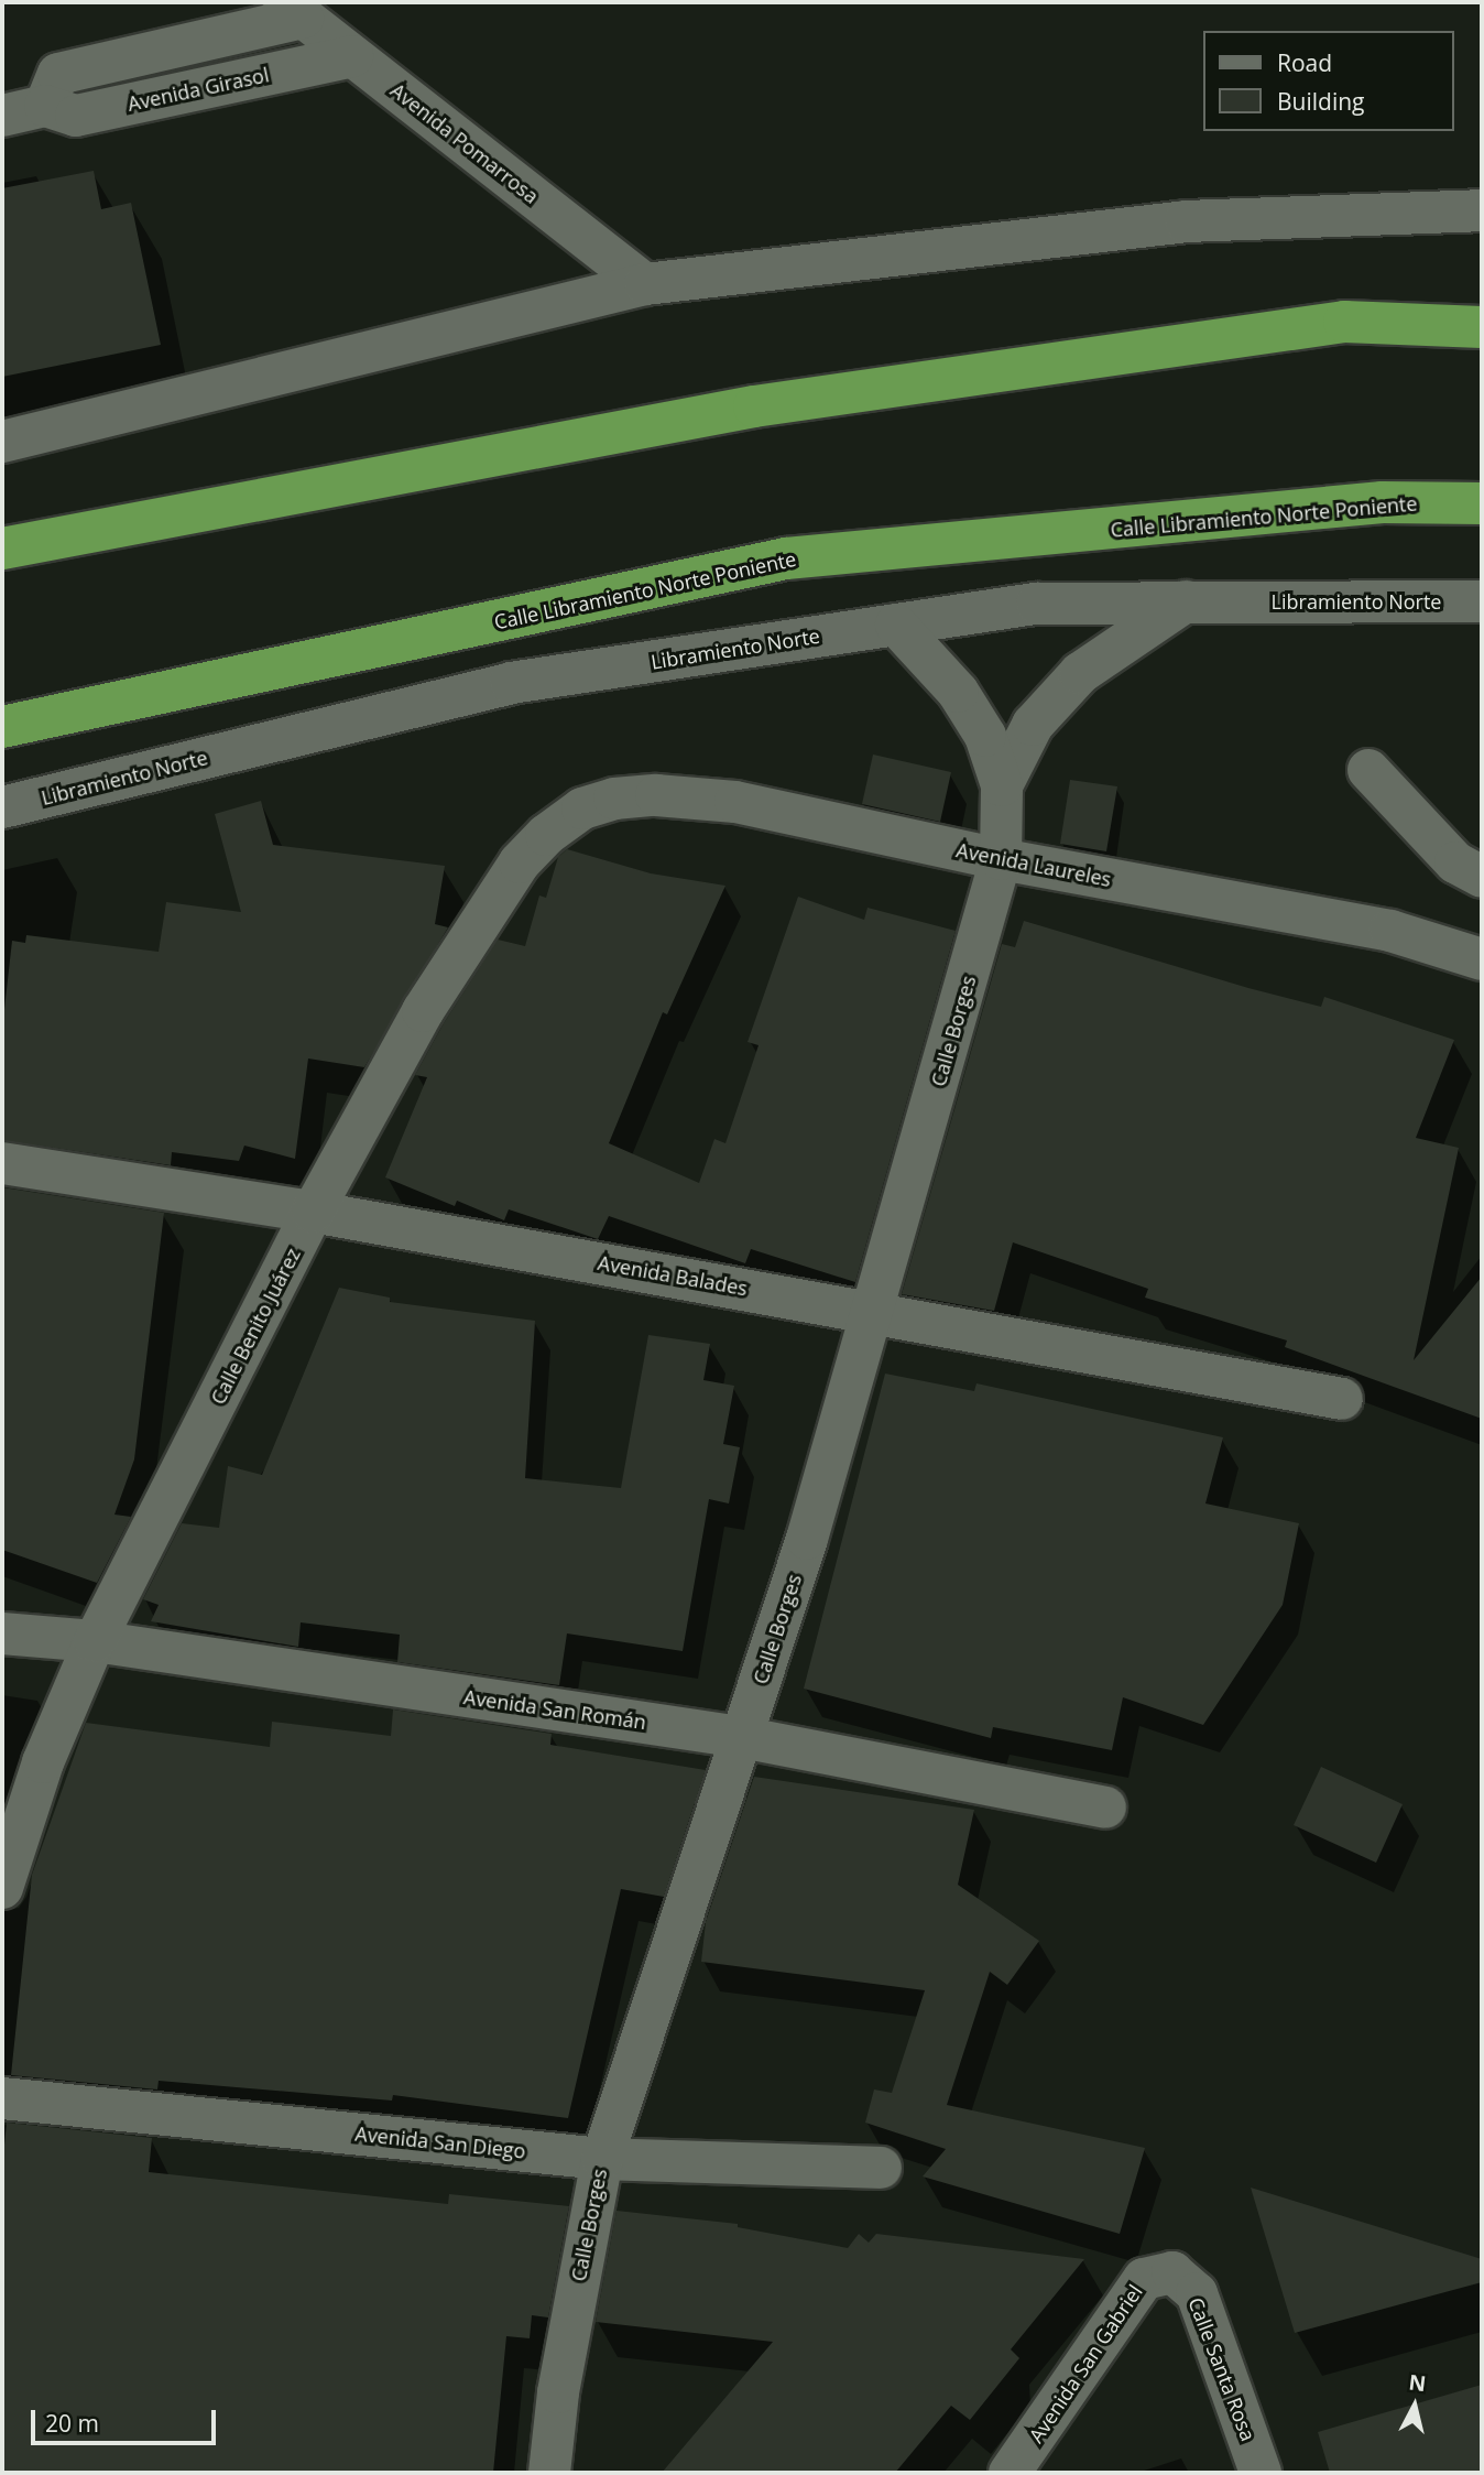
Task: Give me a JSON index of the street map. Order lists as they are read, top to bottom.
{
  "streets": {
    "highway": ["Calle Libramiento Norte Poniente"],
    "street": [
      "Avenida Girasol",
      "Avenida Pomarrosa",
      "Libramiento Norte",
      "Avenida Laureles",
      "Calle Borges",
      "Avenida Balades",
      "Calle Benito Juárez",
      "Avenida San Román",
      "Avenida San Diego",
      "Avenida San Gabriel",
      "Calle Santa Rosa"
    ]
  },
  "crossings": [
    ["Avenida Girasol", "Avenida Pomarrosa"],
    ["Libramiento Norte", "Calle Borges"],
    ["Avenida Laureles", "Calle Borges"],
    ["Avenida Laureles", "Calle Benito Juárez"],
    ["Calle Borges", "Avenida Balades"],
    ["Calle Borges", "Avenida San Román"],
    ["Calle Borges", "Avenida San Diego"],
    ["Avenida Balades", "Calle Benito Juárez"],
    ["Calle Benito Juárez", "Avenida San Román"],
    ["Avenida San Gabriel", "Calle Santa Rosa"]
  ],
  "legend": ["Road", "Building"],
  "scale_bar": "20 m",
  "north": "top"
}
